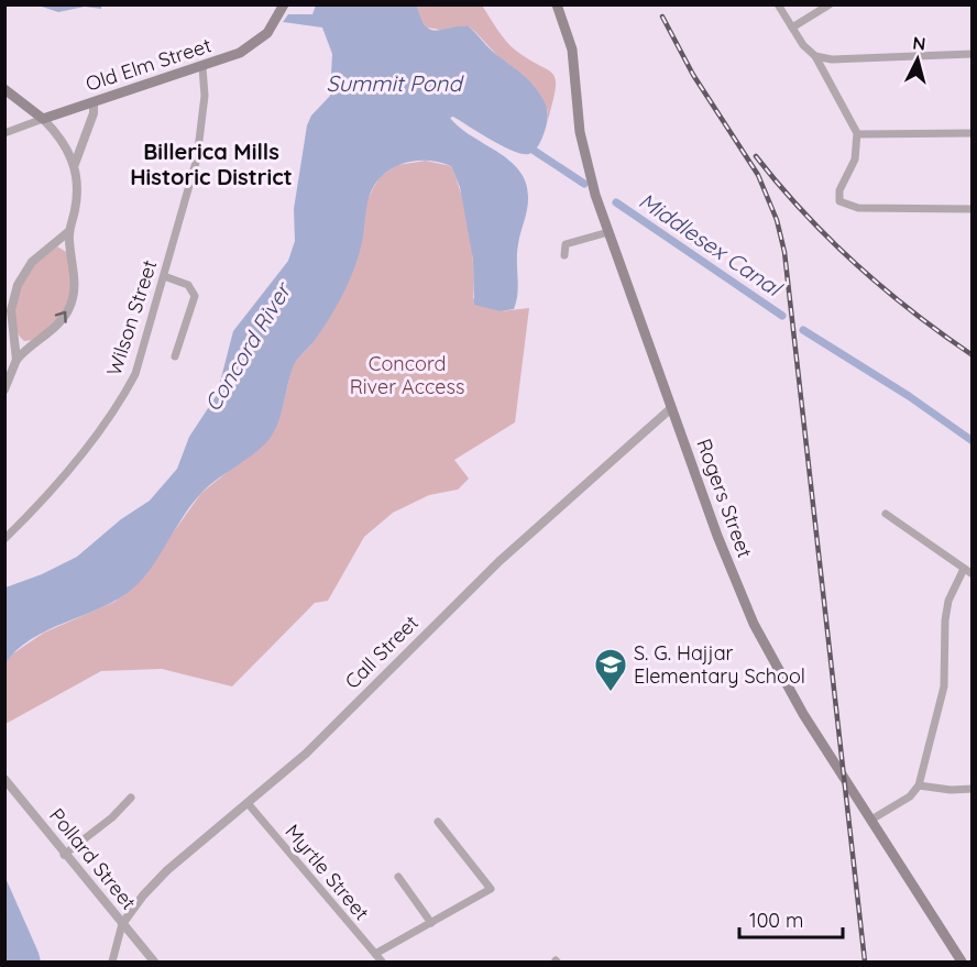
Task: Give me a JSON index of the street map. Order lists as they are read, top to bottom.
{
  "streets": {
    "main road": ["Old Elm Street", "Rogers Street"],
    "street": [
      "Wilson Street",
      "Call Street",
      "Pollard Street",
      "Myrtle Street"
    ]
  },
  "crossings": [
    ["Old Elm Street", "Wilson Street"],
    ["Rogers Street", "Call Street"],
    ["Call Street", "Pollard Street"],
    ["Call Street", "Myrtle Street"]
  ],
  "districts": ["Billerica Mills Historic District"],
  "water": ["Summit Pond", "Middlesex Canal", "Concord River"],
  "parks": ["Concord River Access"],
  "places": {
    "school or university": ["S. G. Hajjar Elementary School"]
  },
  "scale_bar": "100 m",
  "north": "top"
}
